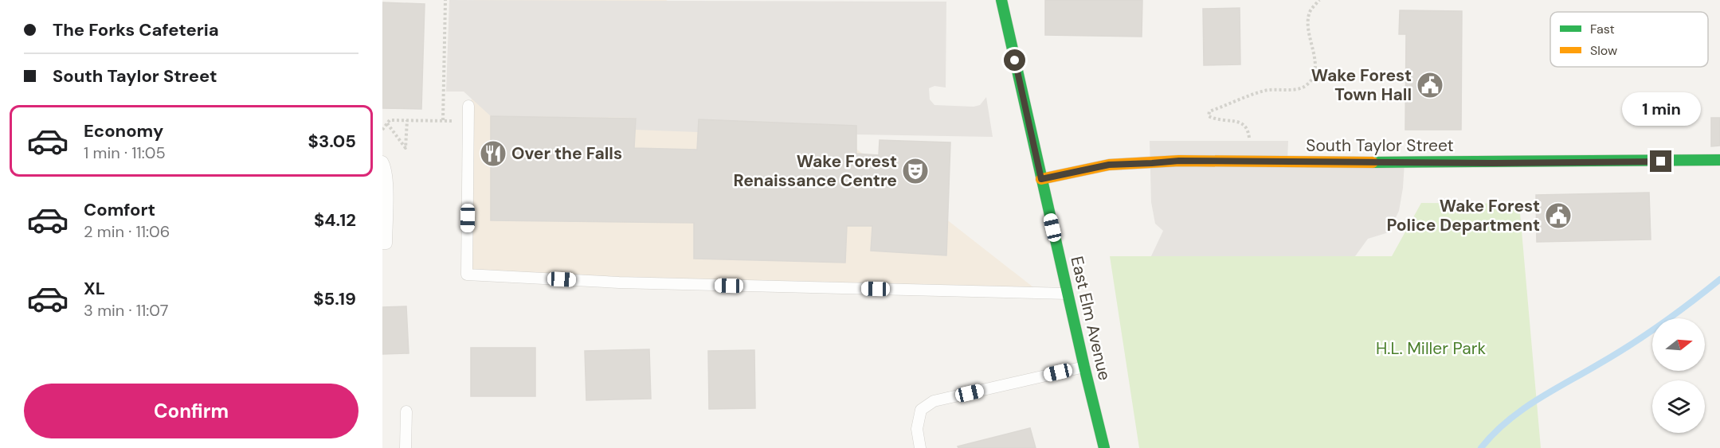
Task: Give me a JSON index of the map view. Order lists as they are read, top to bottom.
{
  "streets": {
    "street": ["South Taylor Street", "East Elm Avenue"]
  },
  "crossings": [
    ["South Taylor Street", "East Elm Avenue"]
  ],
  "parks": ["H.L. Miller Park"],
  "places": {
    "public building": ["Wake Forest Town Hall", "Wake Forest Police Department"],
    "restaurant": ["Over the Falls"],
    "theatre": ["Wake Forest Renaissance Centre"]
  },
  "legend": ["Fast", "Slow"],
  "north": "right",
  "page": {
    "banner": ["The Forks Cafeteria", "South Taylor Street"],
    "bubble": "1 min",
    "list": [
      {
        "name": "Economy",
        "note": "1 min · 11:05",
        "value": "$3.05"
      },
      {
        "name": "Comfort",
        "note": "2 min · 11:06",
        "value": "$4.12"
      },
      {
        "name": "XL",
        "note": "3 min · 11:07",
        "value": "$5.19"
      }
    ],
    "buttons": "Confirm"
  }
}
